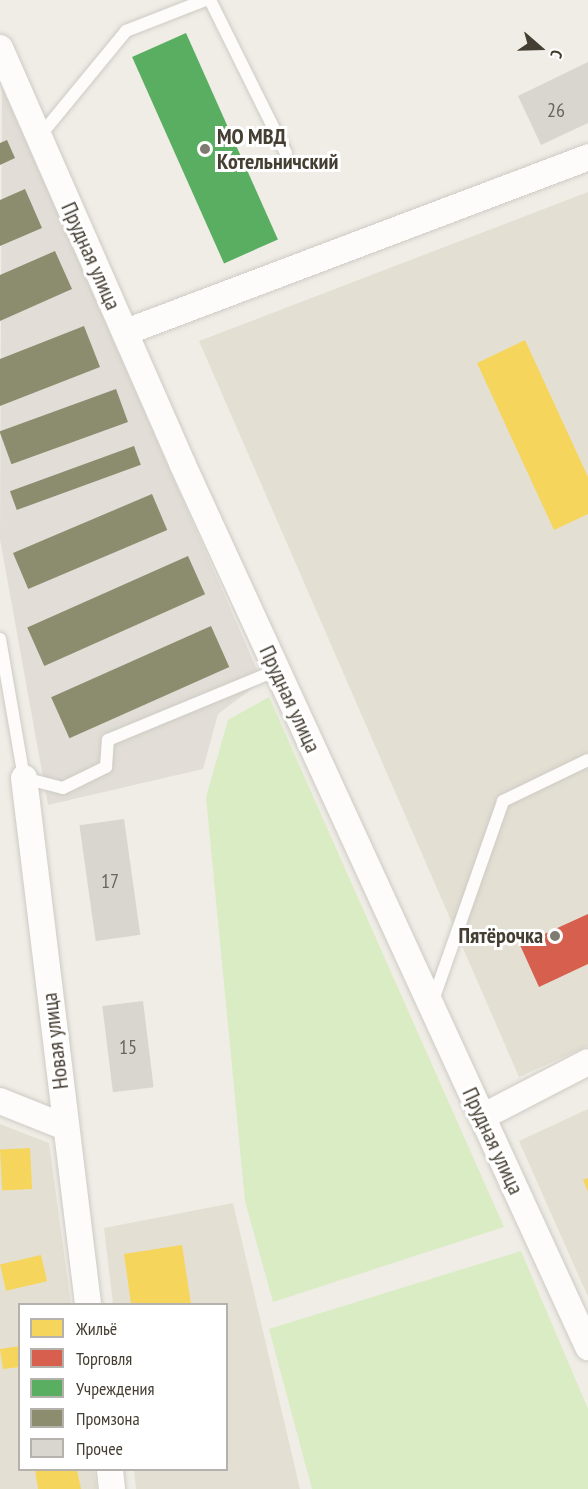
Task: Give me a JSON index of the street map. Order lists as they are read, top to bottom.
{
  "streets": {
    "street": ["Прудная улица", "Новая улица"]
  },
  "places": ["МО МВД Котельничский", "Пятёрочка"],
  "house_numbers": ["26", "17", "15"],
  "legend": [
    "Жильё",
    "Торговля",
    "Учреждения",
    "Промзона",
    "Прочее"
  ],
  "north": "right"
}
